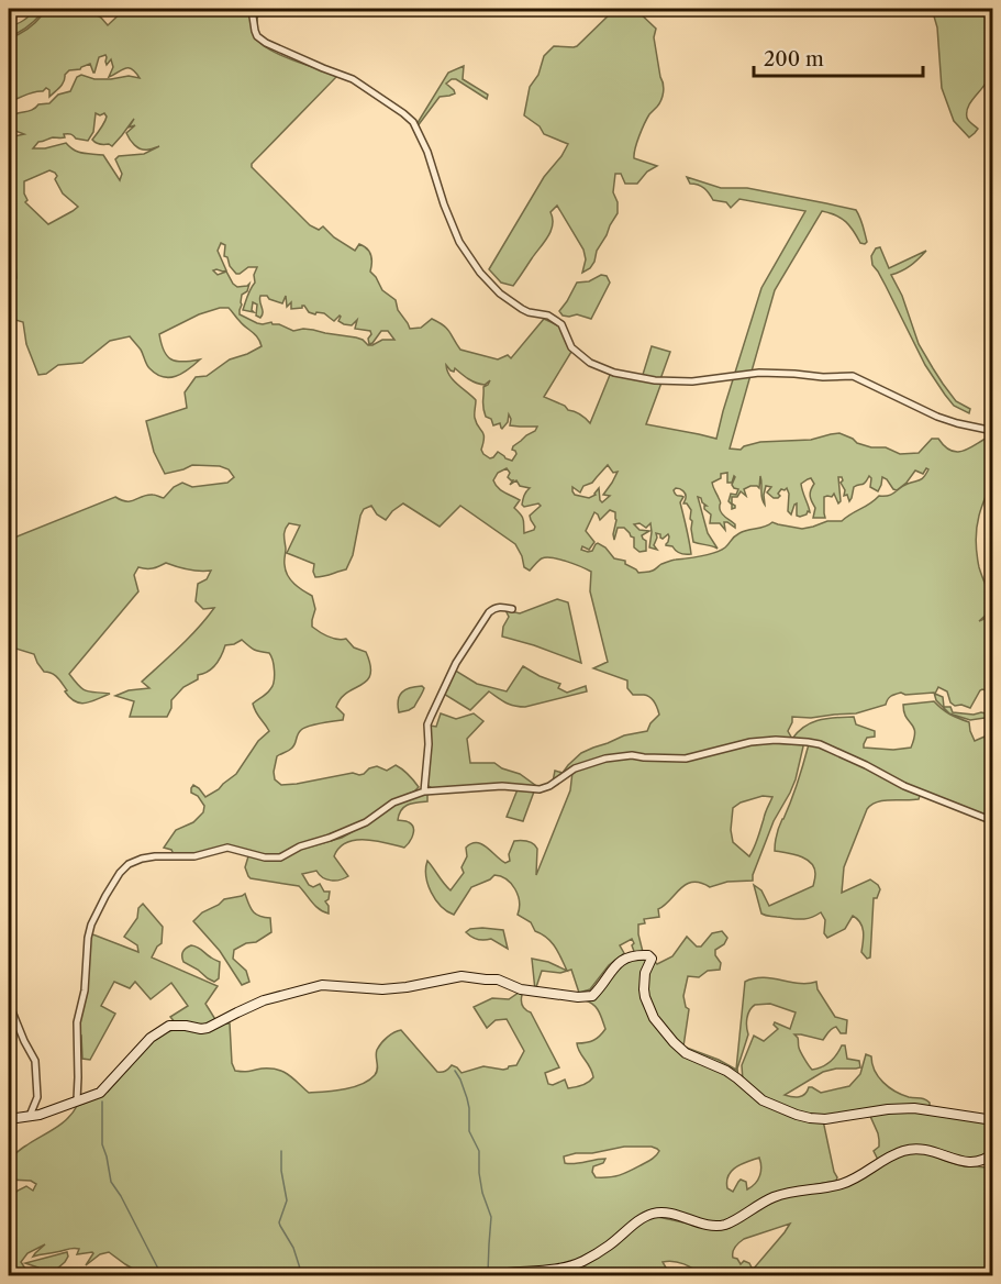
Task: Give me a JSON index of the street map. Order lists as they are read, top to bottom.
{
  "scale_bar": "200 m"
}
